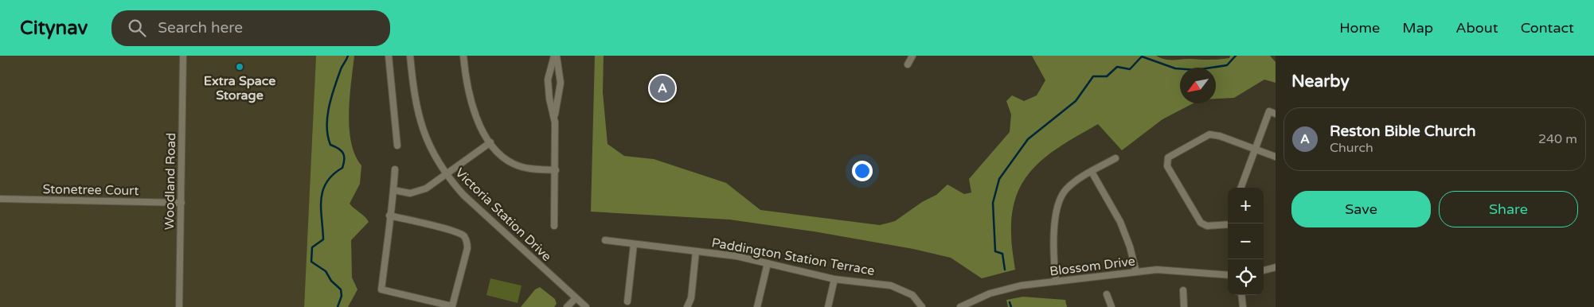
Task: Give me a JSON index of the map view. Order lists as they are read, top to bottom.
{
  "streets": {
    "street": [
      "Woodland Road",
      "Stonetree Court",
      "Victoria Station Drive",
      "Paddington Station Terrace",
      "Blossom Drive"
    ]
  },
  "crossings": [
    ["Woodland Road", "Stonetree Court"]
  ],
  "places": ["Extra Space Storage"],
  "north": "bottom left",
  "page": {
    "header": "Citynav",
    "search": "Search here",
    "nav": [
      "Home",
      "Map",
      "About",
      "Contact"
    ],
    "heading": "Nearby",
    "pins": "A",
    "list": [
      {
        "mark": "A",
        "name": "Reston Bible Church",
        "note": "Church",
        "value": "240 m"
      }
    ],
    "buttons": ["Save", "Share"],
    "map_buttons": ["+", "−"]
  }
}
